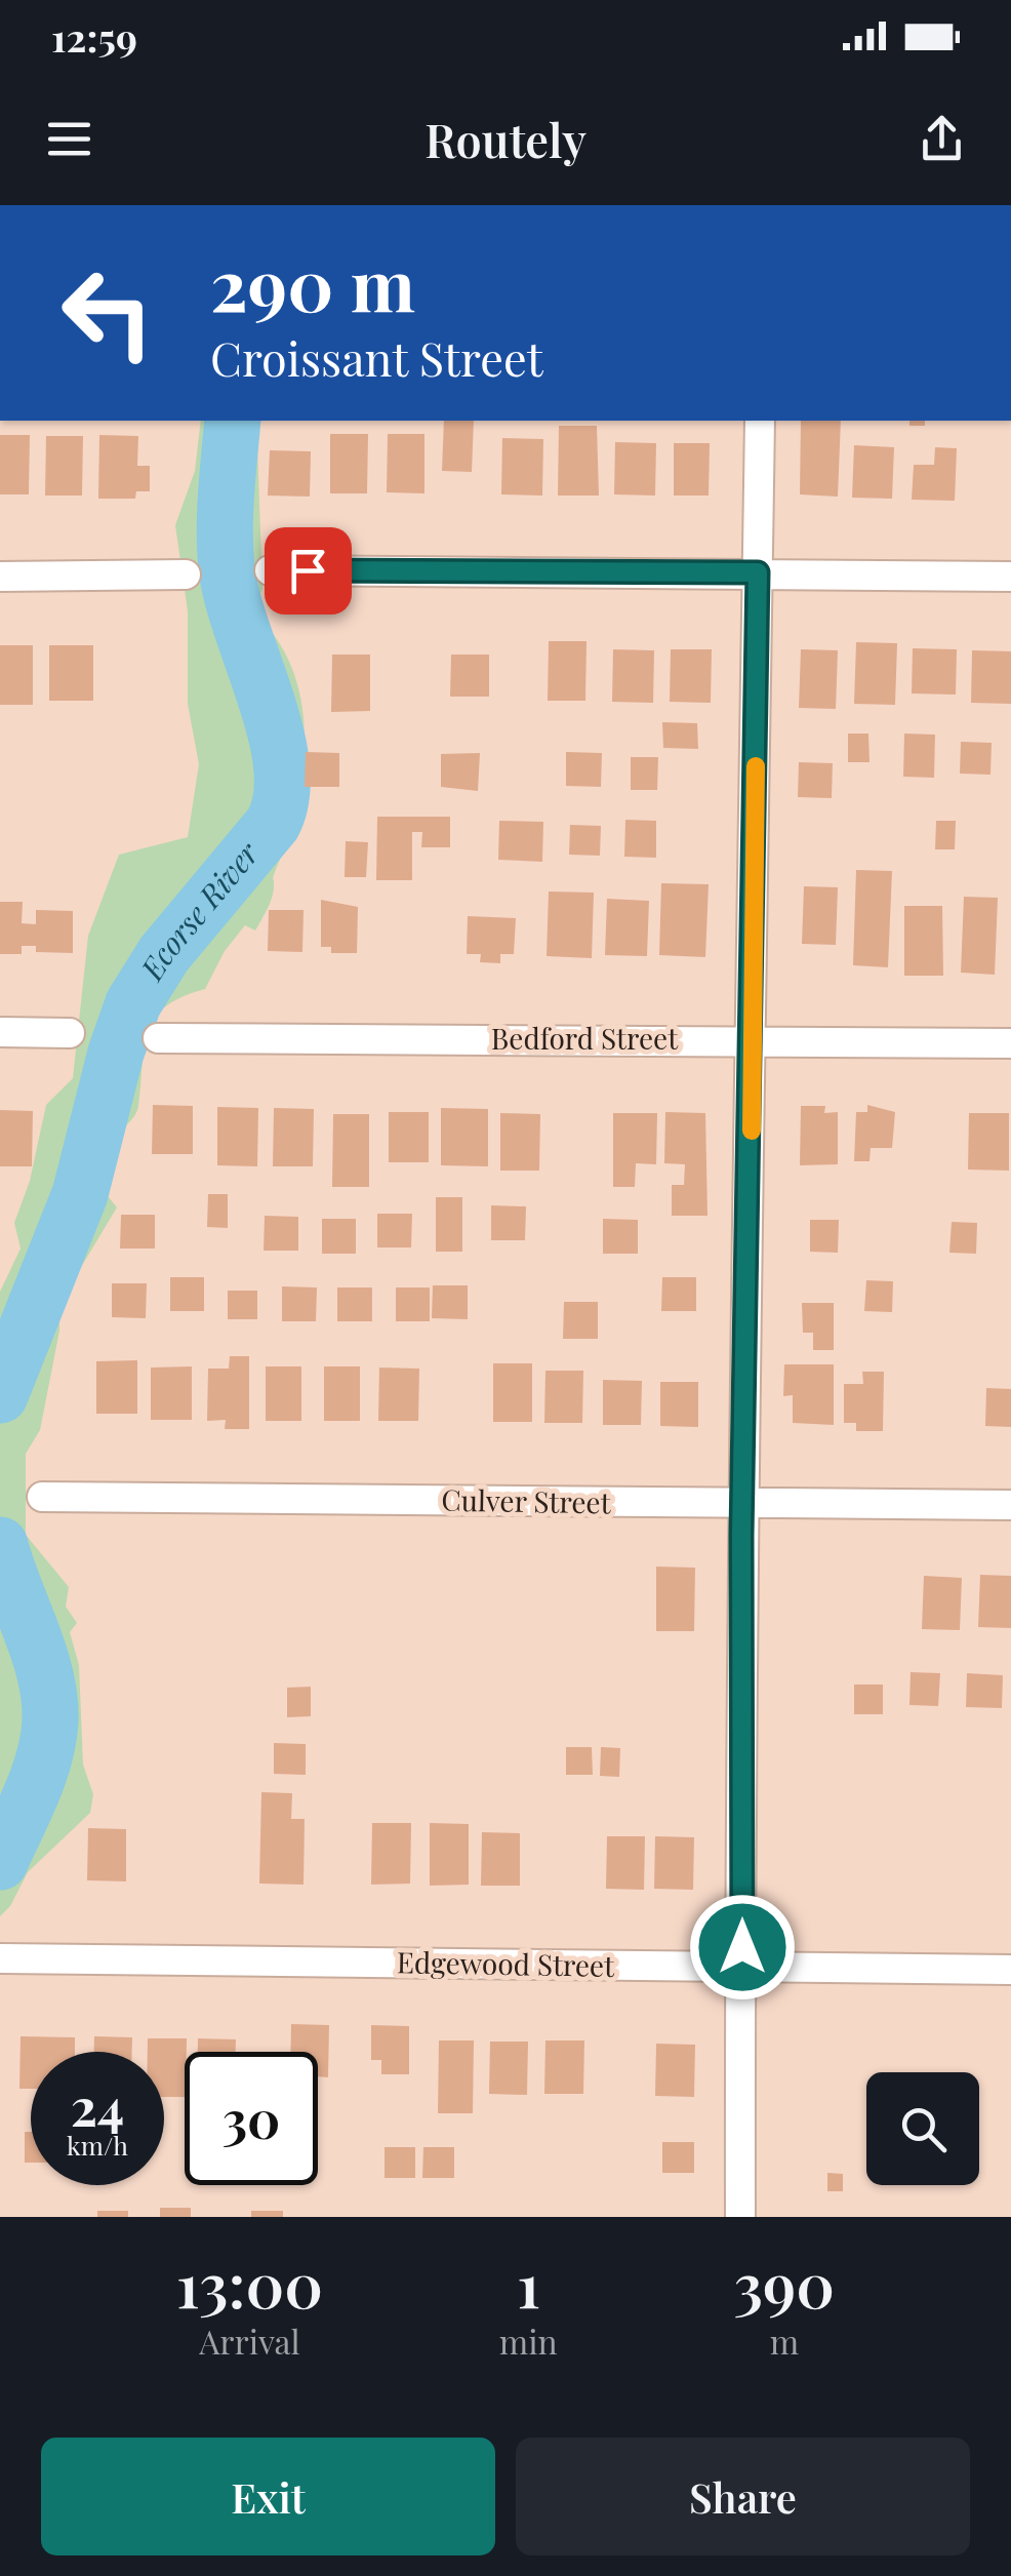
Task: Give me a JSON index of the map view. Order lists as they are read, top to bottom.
{
  "streets": {
    "street": ["Bedford Street", "Culver Street", "Edgewood Street"]
  },
  "water": ["Ecorse River"],
  "page": {
    "status": "12:59",
    "header": "Routely",
    "turn": ["290 m", "Croissant Street"],
    "speed": "24 km/h",
    "limit": "30",
    "eta": [
      "13:00",
      "Arrival",
      "1",
      "min",
      "390",
      "m"
    ],
    "buttons": ["Exit", "Share"]
  }
}
